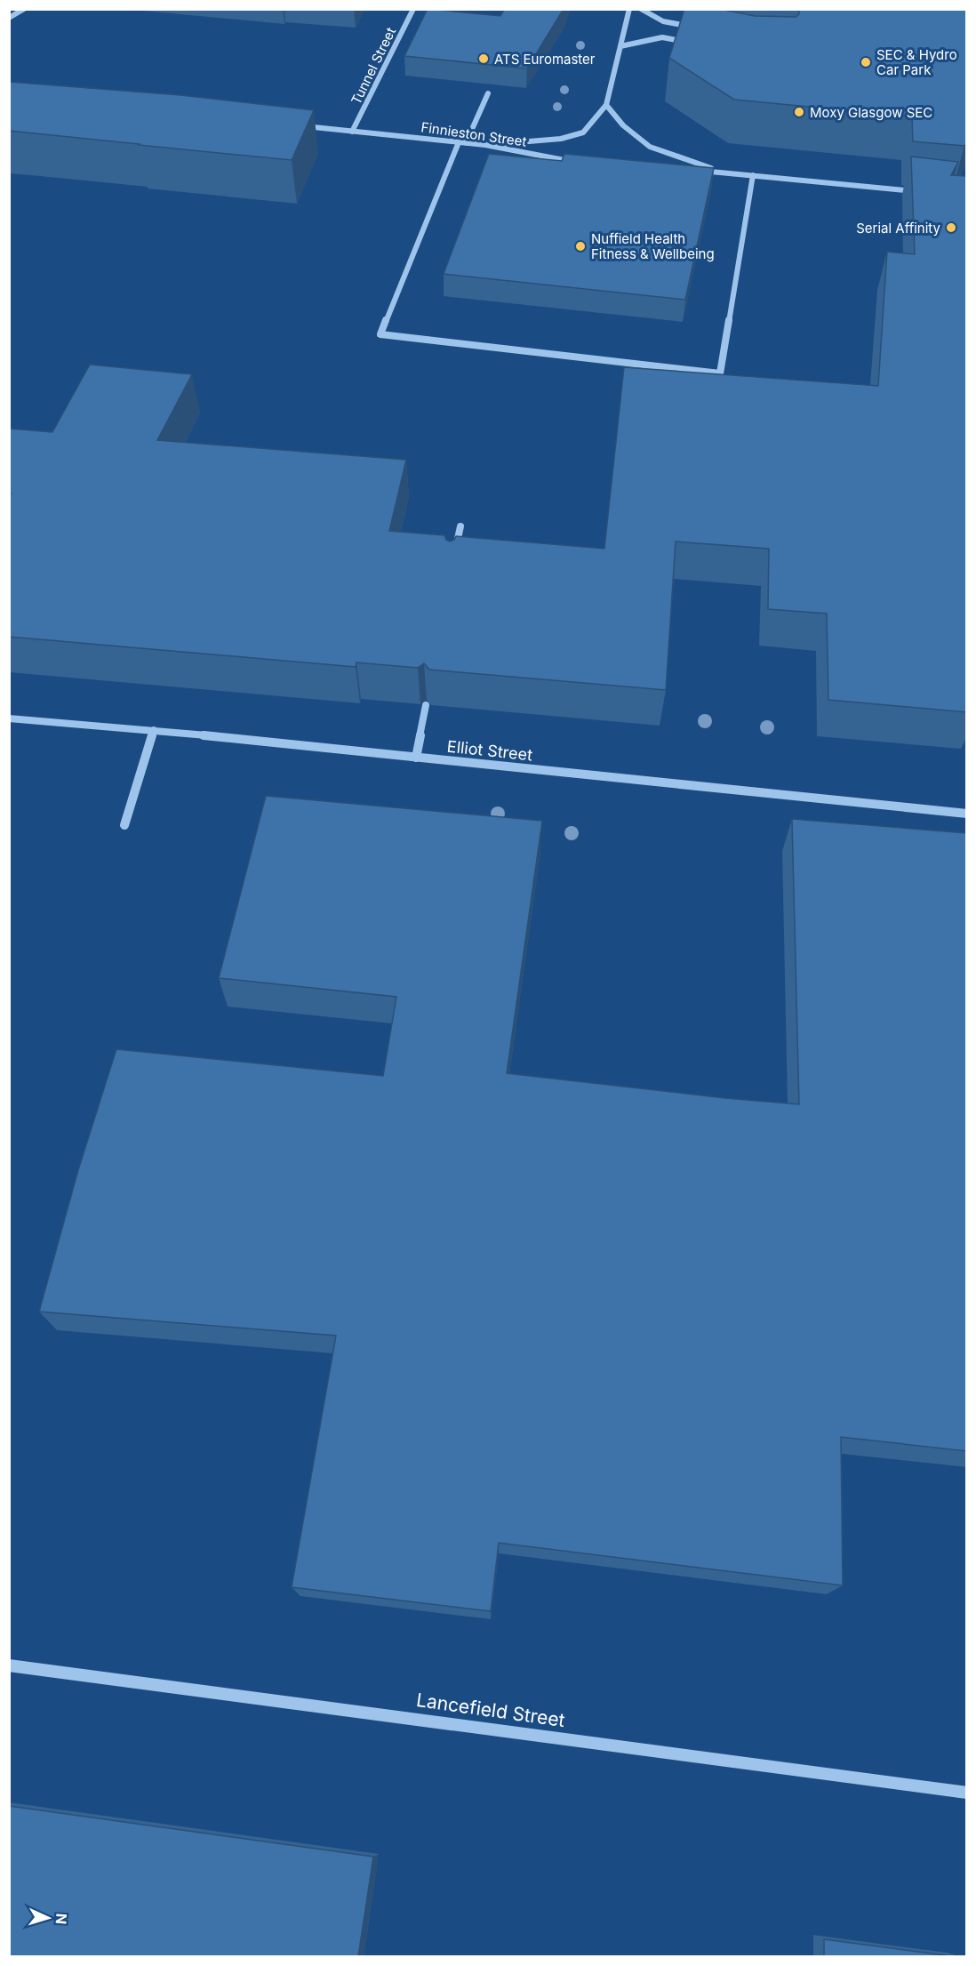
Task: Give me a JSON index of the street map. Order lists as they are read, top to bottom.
{
  "streets": {
    "street": [
      "Tunnel Street",
      "Finnieston Street",
      "Elliot Street",
      "Lancefield Street"
    ]
  },
  "crossings": [
    ["Tunnel Street", "Finnieston Street"]
  ],
  "places": [
    "ATS Euromaster",
    "SEC & Hydro Car Park",
    "Moxy Glasgow SEC",
    "Serial Affinity",
    "Nuffield Health Fitness & Wellbeing"
  ],
  "north": "right"
}
